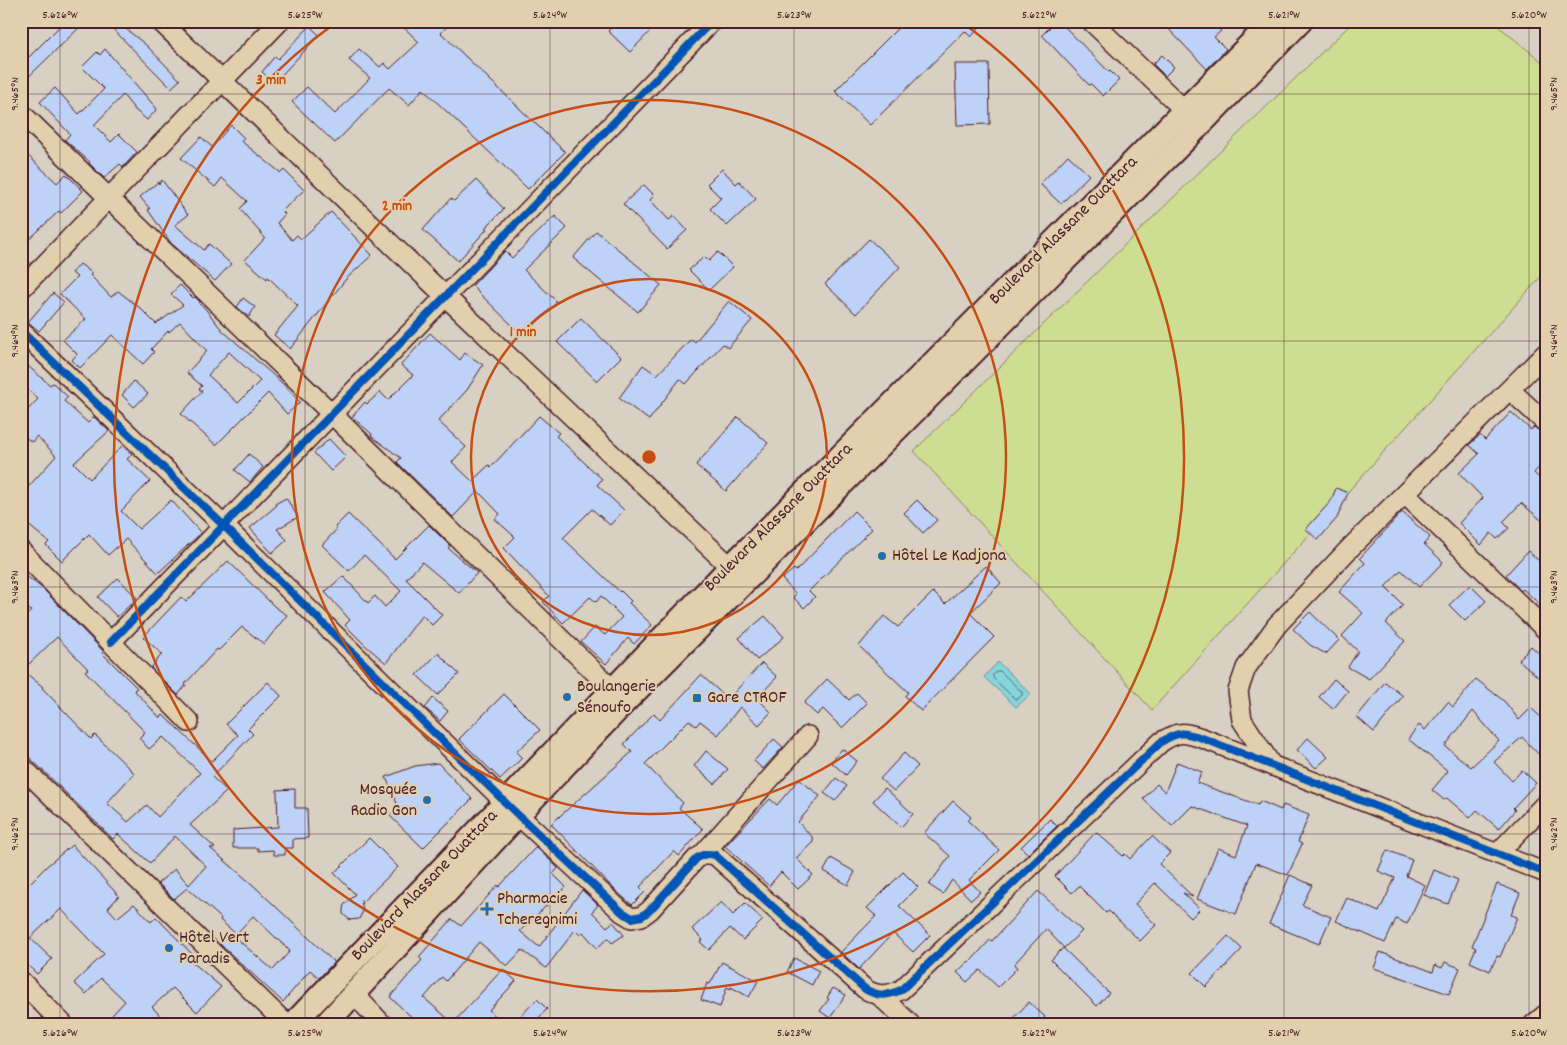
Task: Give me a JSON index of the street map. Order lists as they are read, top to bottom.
{
  "streets": {
    "main road": ["Boulevard Alassane Ouattara"]
  },
  "places": {
    "other": [
      "Hôtel Le Kadjona",
      "Boulangerie Sénoufo",
      "Mosquée Radio Gon",
      "Hôtel Vert Paradis"
    ],
    "transit": ["Gare CTROF"],
    "health": ["Pharmacie Tcheregnimi"]
  },
  "coordinates": [
    "5.626°W",
    "5.625°W",
    "5.624°W",
    "5.623°W",
    "5.622°W",
    "5.621°W",
    "5.620°W",
    "9.465°N",
    "9.464°N",
    "9.463°N",
    "9.462°N"
  ],
  "rings": ["3 min", "2 min", "1 min"]
}
